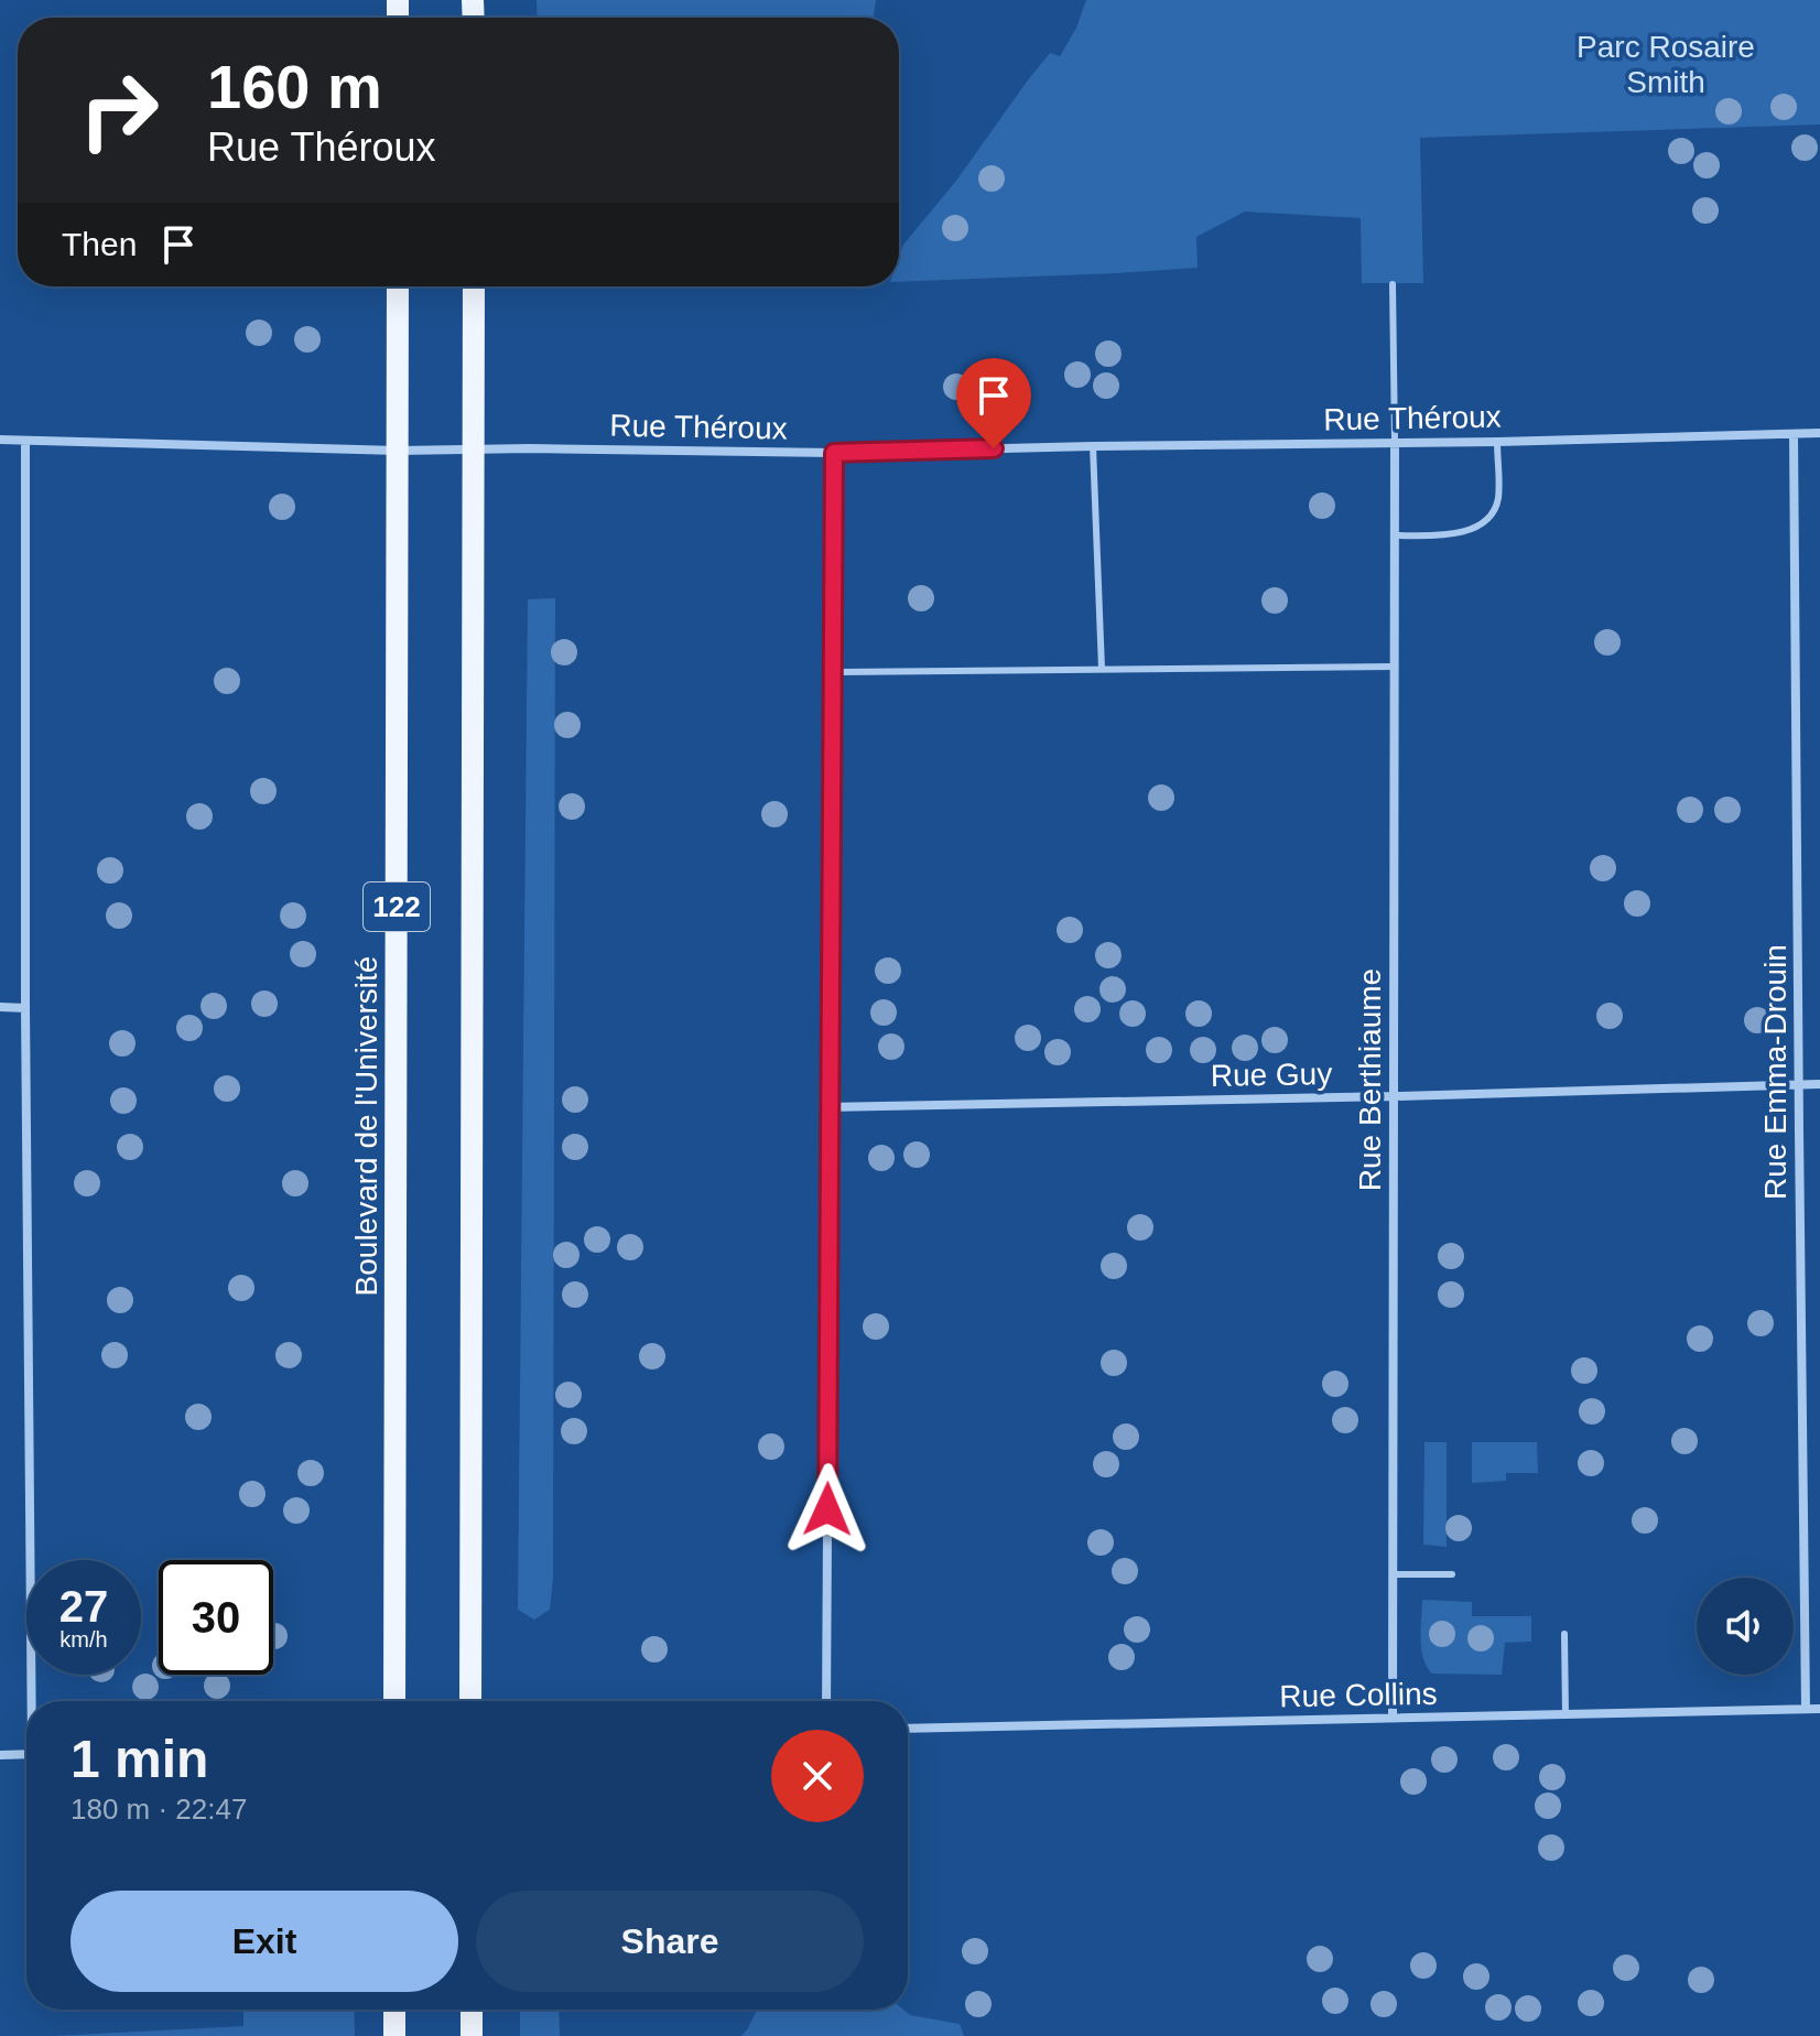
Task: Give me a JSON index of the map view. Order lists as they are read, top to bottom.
{
  "streets": {
    "main road": ["122", "Boulevard de l'Université"],
    "street": [
      "Rue Théroux",
      "Rue Emma-Drouin",
      "Rue Guy",
      "Rue Berthiaume",
      "Rue Collins"
    ]
  },
  "crossings": [
    ["Rue Théroux", "Rue Emma-Drouin"],
    ["Rue Théroux", "Rue Berthiaume"],
    ["Rue Théroux", "Boulevard de l'Université"],
    ["Rue Emma-Drouin", "Rue Guy"],
    ["Rue Emma-Drouin", "Rue Collins"],
    ["Rue Guy", "Rue Berthiaume"],
    ["Rue Berthiaume", "Rue Collins"]
  ],
  "parks": ["Parc Rosaire Smith"],
  "page": {
    "turn": ["160 m", "Rue Théroux"],
    "then": "Then",
    "speed": "27 km/h",
    "limit": "30",
    "heading": ["1 min", "180 m · 22:47"],
    "buttons": ["Exit", "Share"]
  }
}
